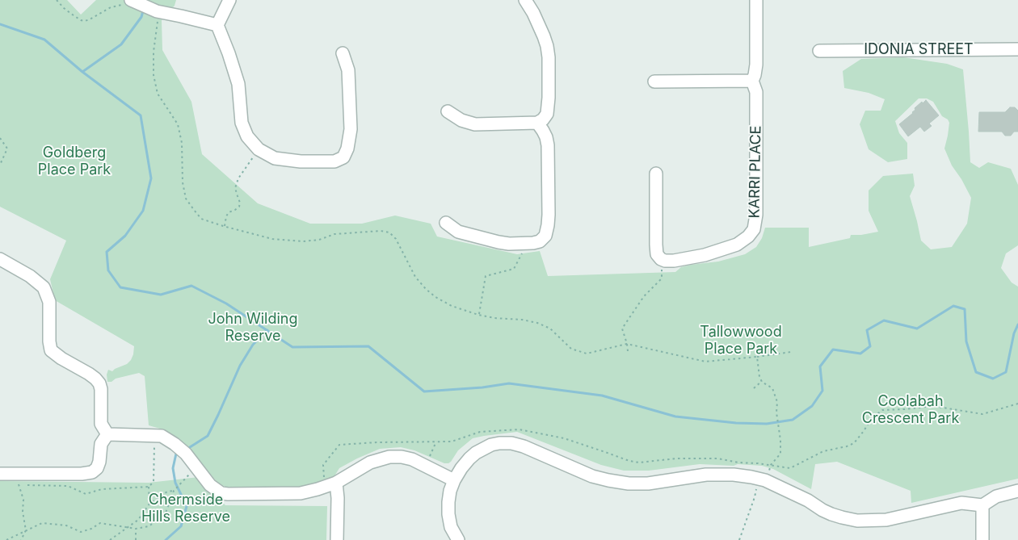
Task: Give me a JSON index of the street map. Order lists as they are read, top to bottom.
{
  "streets": {
    "street": ["IDONIA STREET", "KARRI PLACE"]
  },
  "parks": [
    "Goldberg Place Park",
    "John Wilding Reserve",
    "Tallowwood Place Park",
    "Coolabah Crescent Park",
    "Chermside Hills Reserve"
  ]
}
